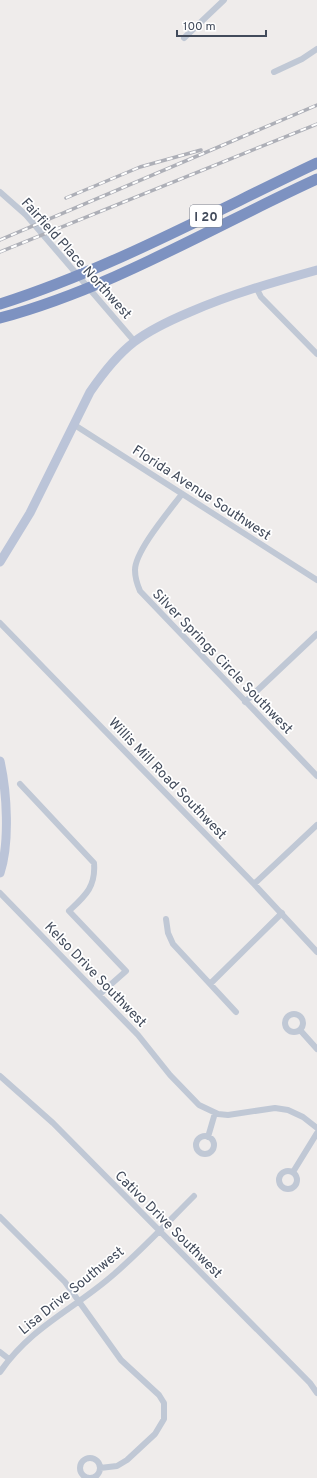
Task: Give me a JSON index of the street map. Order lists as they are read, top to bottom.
{
  "streets": {
    "highway": ["I 20"],
    "street": [
      "Fairfield Place Northwest",
      "Florida Avenue Southwest",
      "Silver Springs Circle Southwest",
      "Willis Mill Road Southwest",
      "Kelso Drive Southwest",
      "Cativo Drive Southwest",
      "Lisa Drive Southwest"
    ]
  },
  "crossings": [
    ["Florida Avenue Southwest", "Silver Springs Circle Southwest"],
    ["Cativo Drive Southwest", "Lisa Drive Southwest"]
  ],
  "scale_bar": "100 m"
}
